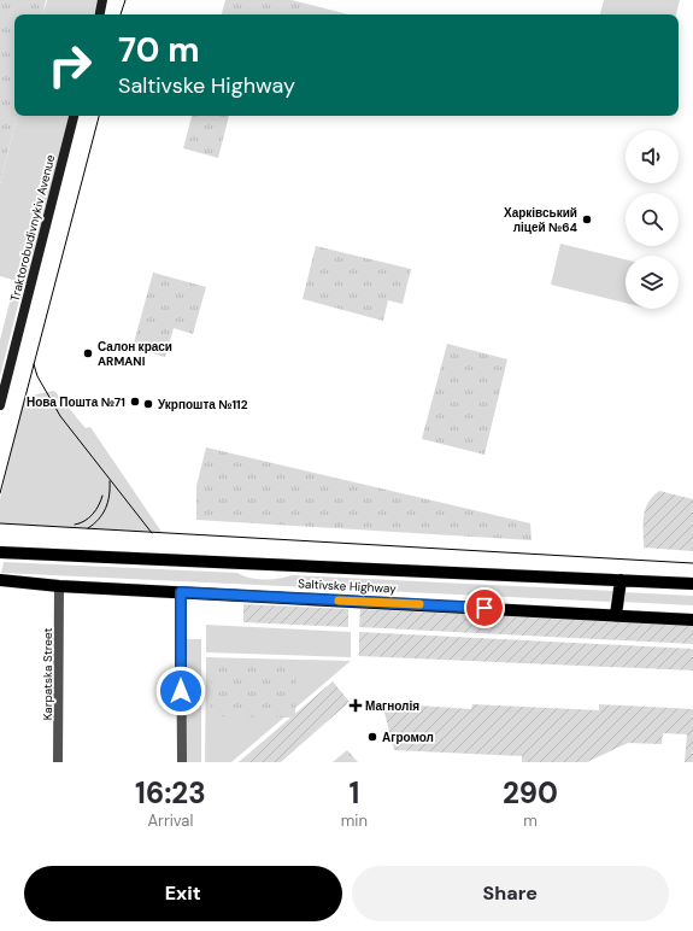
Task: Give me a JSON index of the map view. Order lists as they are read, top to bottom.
{
  "streets": {
    "main road": ["Traktorobudivnykiv Avenue", "Saltivske Highway"],
    "street": ["Karpatska Street"]
  },
  "crossings": [
    ["Saltivske Highway", "Karpatska Street"]
  ],
  "places": {
    "other": [
      "Харківський ліцей №64",
      "Салон краси ARMANI",
      "Нова Пошта №71",
      "Укрпошта №112",
      "Агромол"
    ],
    "health": ["Магнолія"]
  },
  "page": {
    "turn": ["70 m", "Saltivske Highway"],
    "eta": [
      "16:23",
      "Arrival",
      "1",
      "min",
      "290",
      "m"
    ],
    "buttons": ["Exit", "Share"]
  }
}
